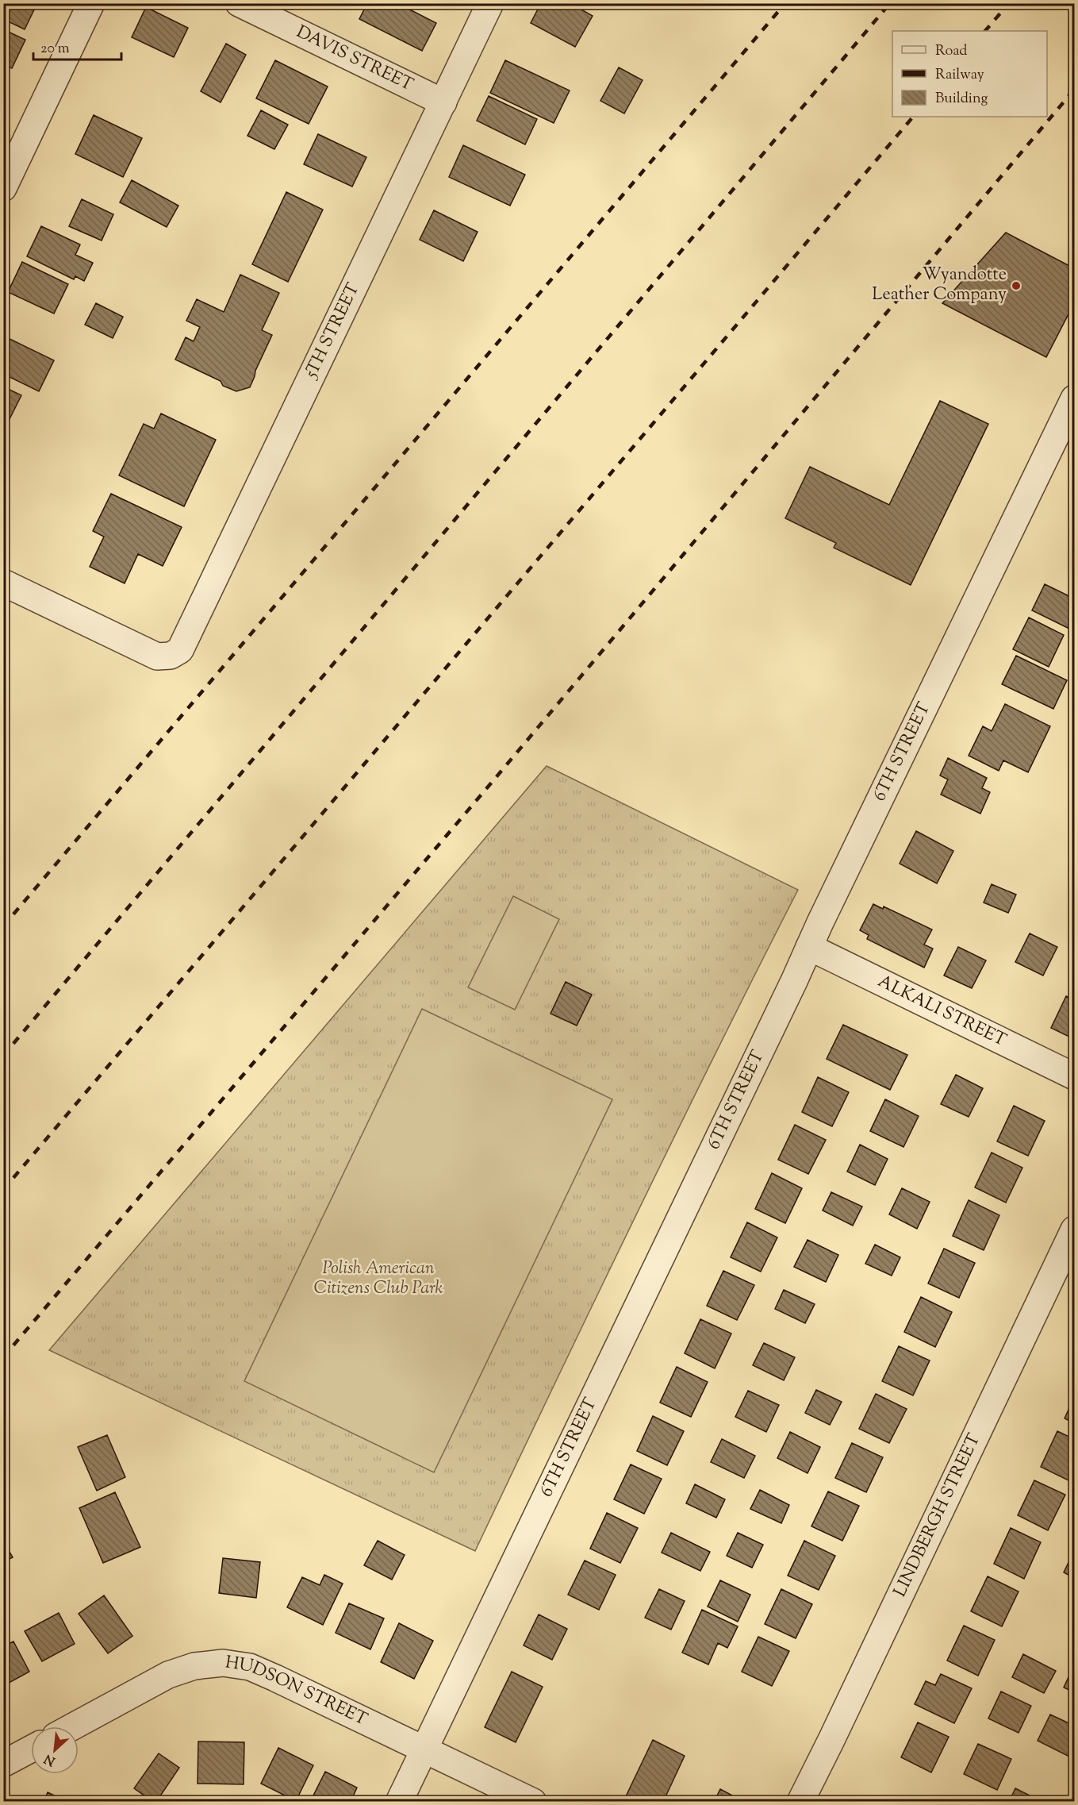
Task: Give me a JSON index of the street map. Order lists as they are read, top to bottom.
{
  "streets": {
    "street": [
      "DAVIS STREET",
      "5TH STREET",
      "6TH STREET",
      "ALKALI STREET",
      "LINDBERGH STREET",
      "HUDSON STREET"
    ]
  },
  "crossings": [
    ["DAVIS STREET", "5TH STREET"],
    ["6TH STREET", "ALKALI STREET"],
    ["6TH STREET", "HUDSON STREET"]
  ],
  "parks": ["Polish American Citizens Club Park"],
  "places": ["Wyandotte Leather Company"],
  "legend": ["Road", "Railway", "Building"],
  "scale_bar": "20 m",
  "north": "bottom left"
}
